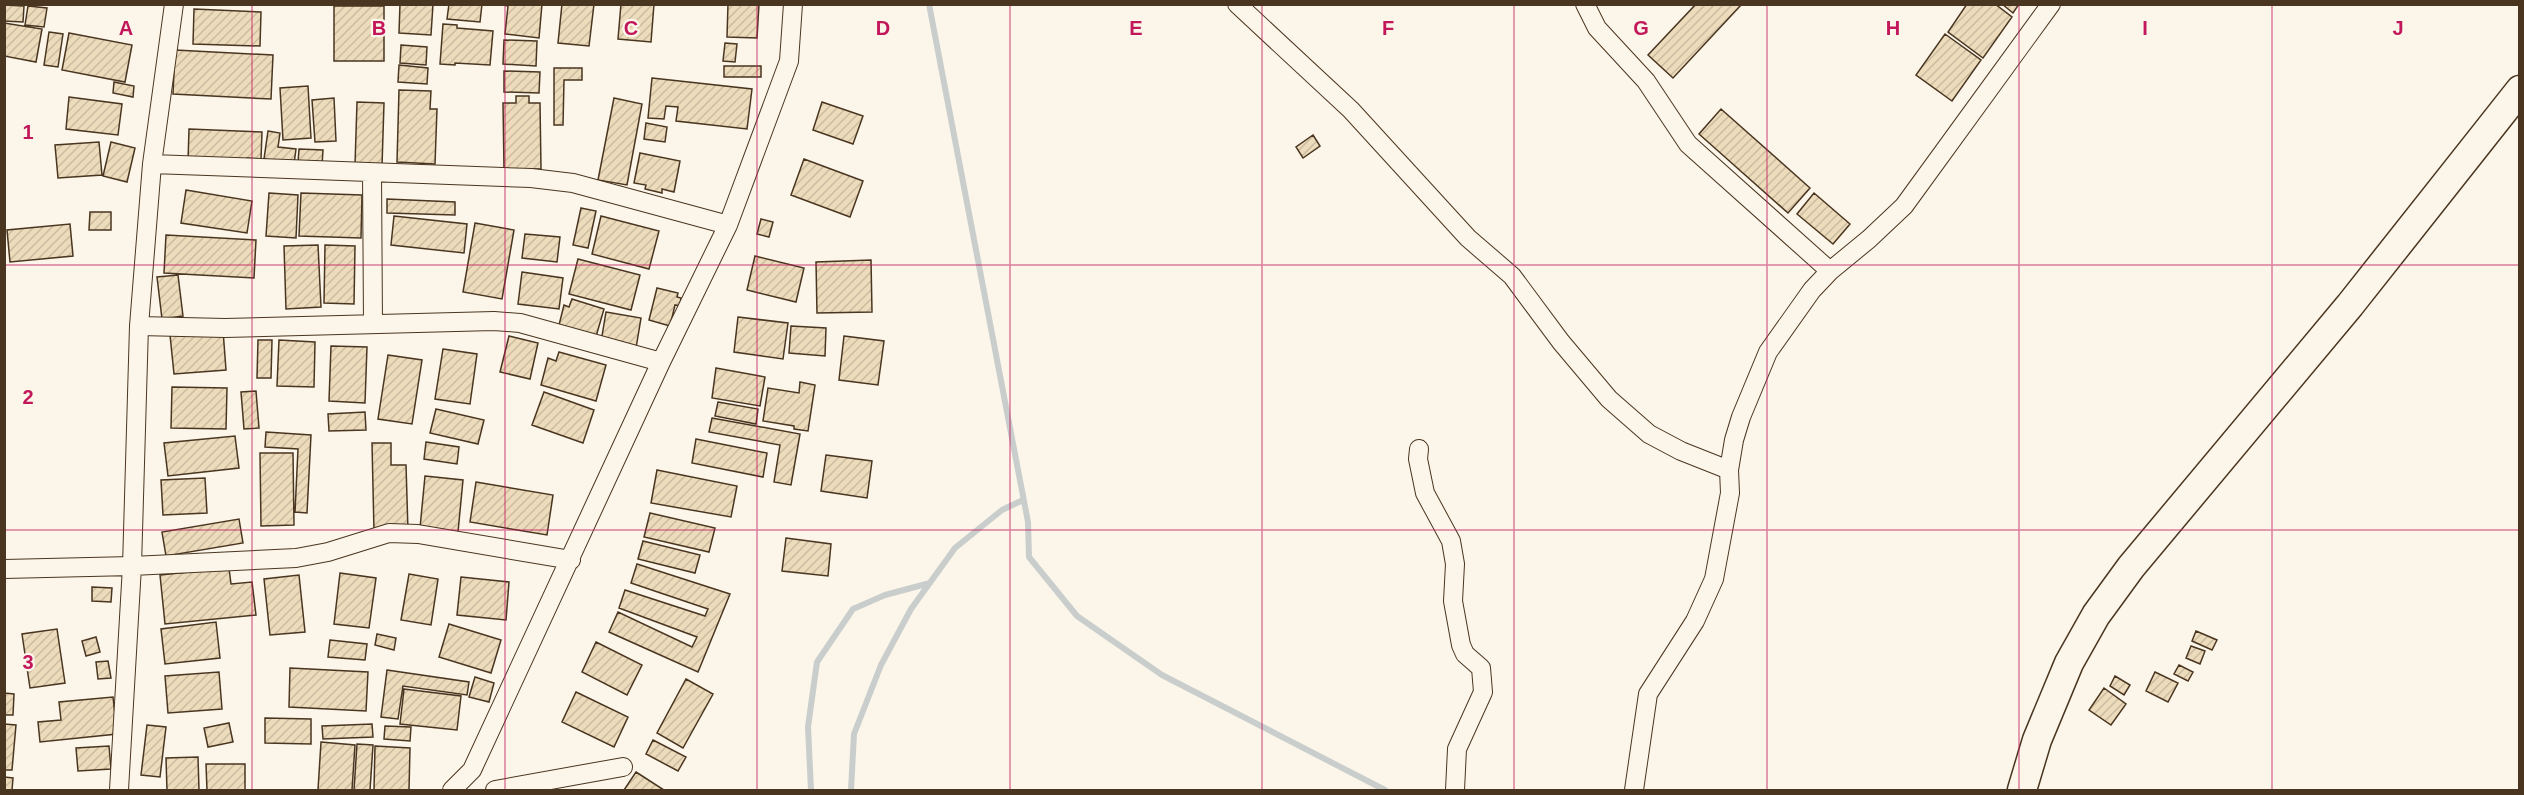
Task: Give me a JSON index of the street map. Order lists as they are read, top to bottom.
{
  "grid": {
    "columns": [
      "A",
      "B",
      "C",
      "D",
      "E",
      "F",
      "G",
      "H",
      "I",
      "J"
    ],
    "rows": ["1", "2", "3"]
  }
}
